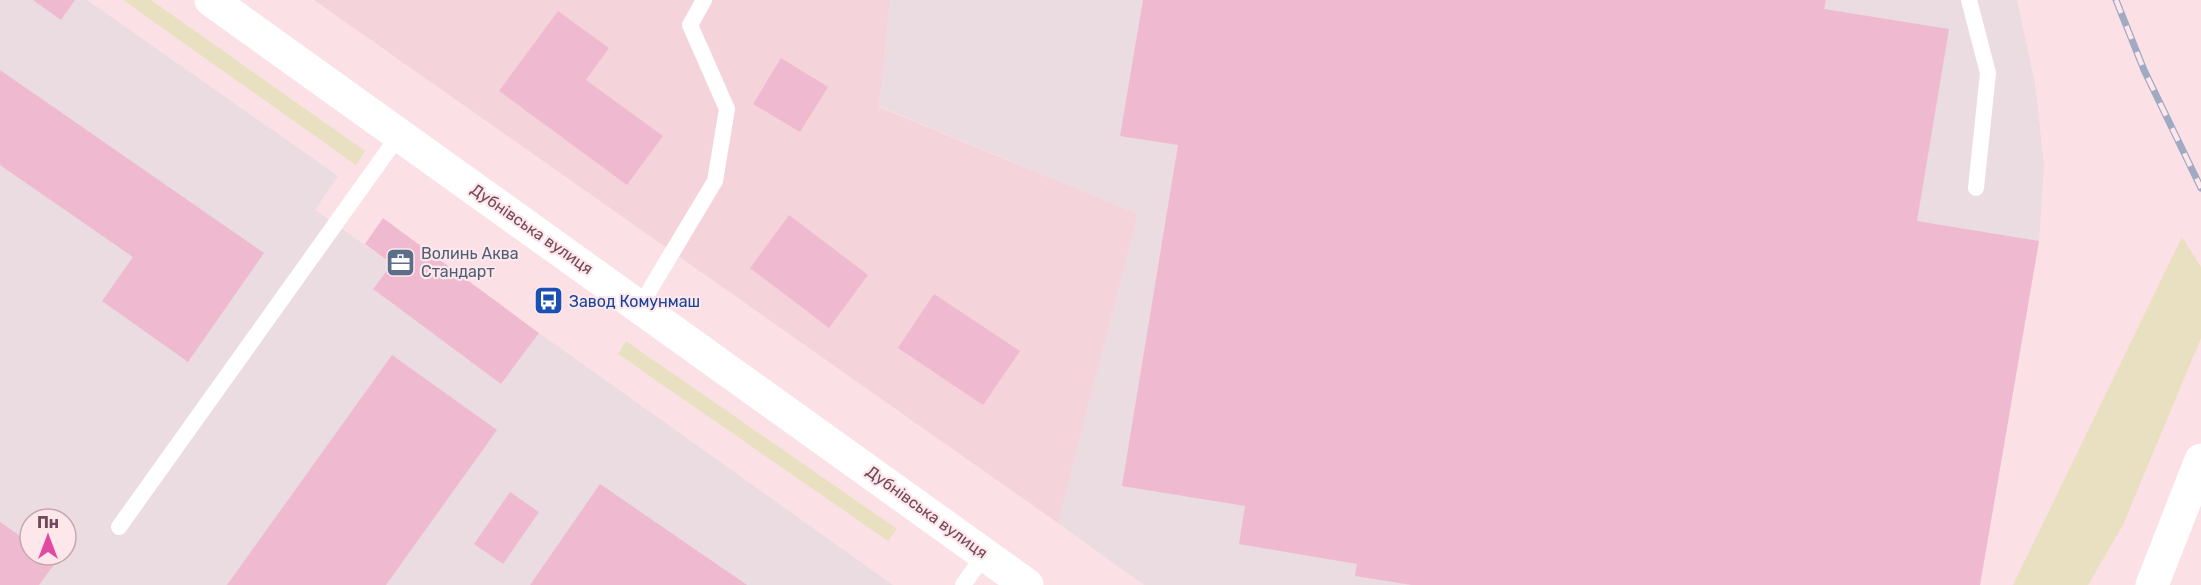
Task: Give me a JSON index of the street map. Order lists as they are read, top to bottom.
{
  "streets": {
    "main road": ["Дубнівська вулиця"]
  },
  "places": {
    "office": ["Волинь Аква Стандарт"],
    "bus stop": ["Завод Комунмаш"]
  },
  "north": "top"
}
